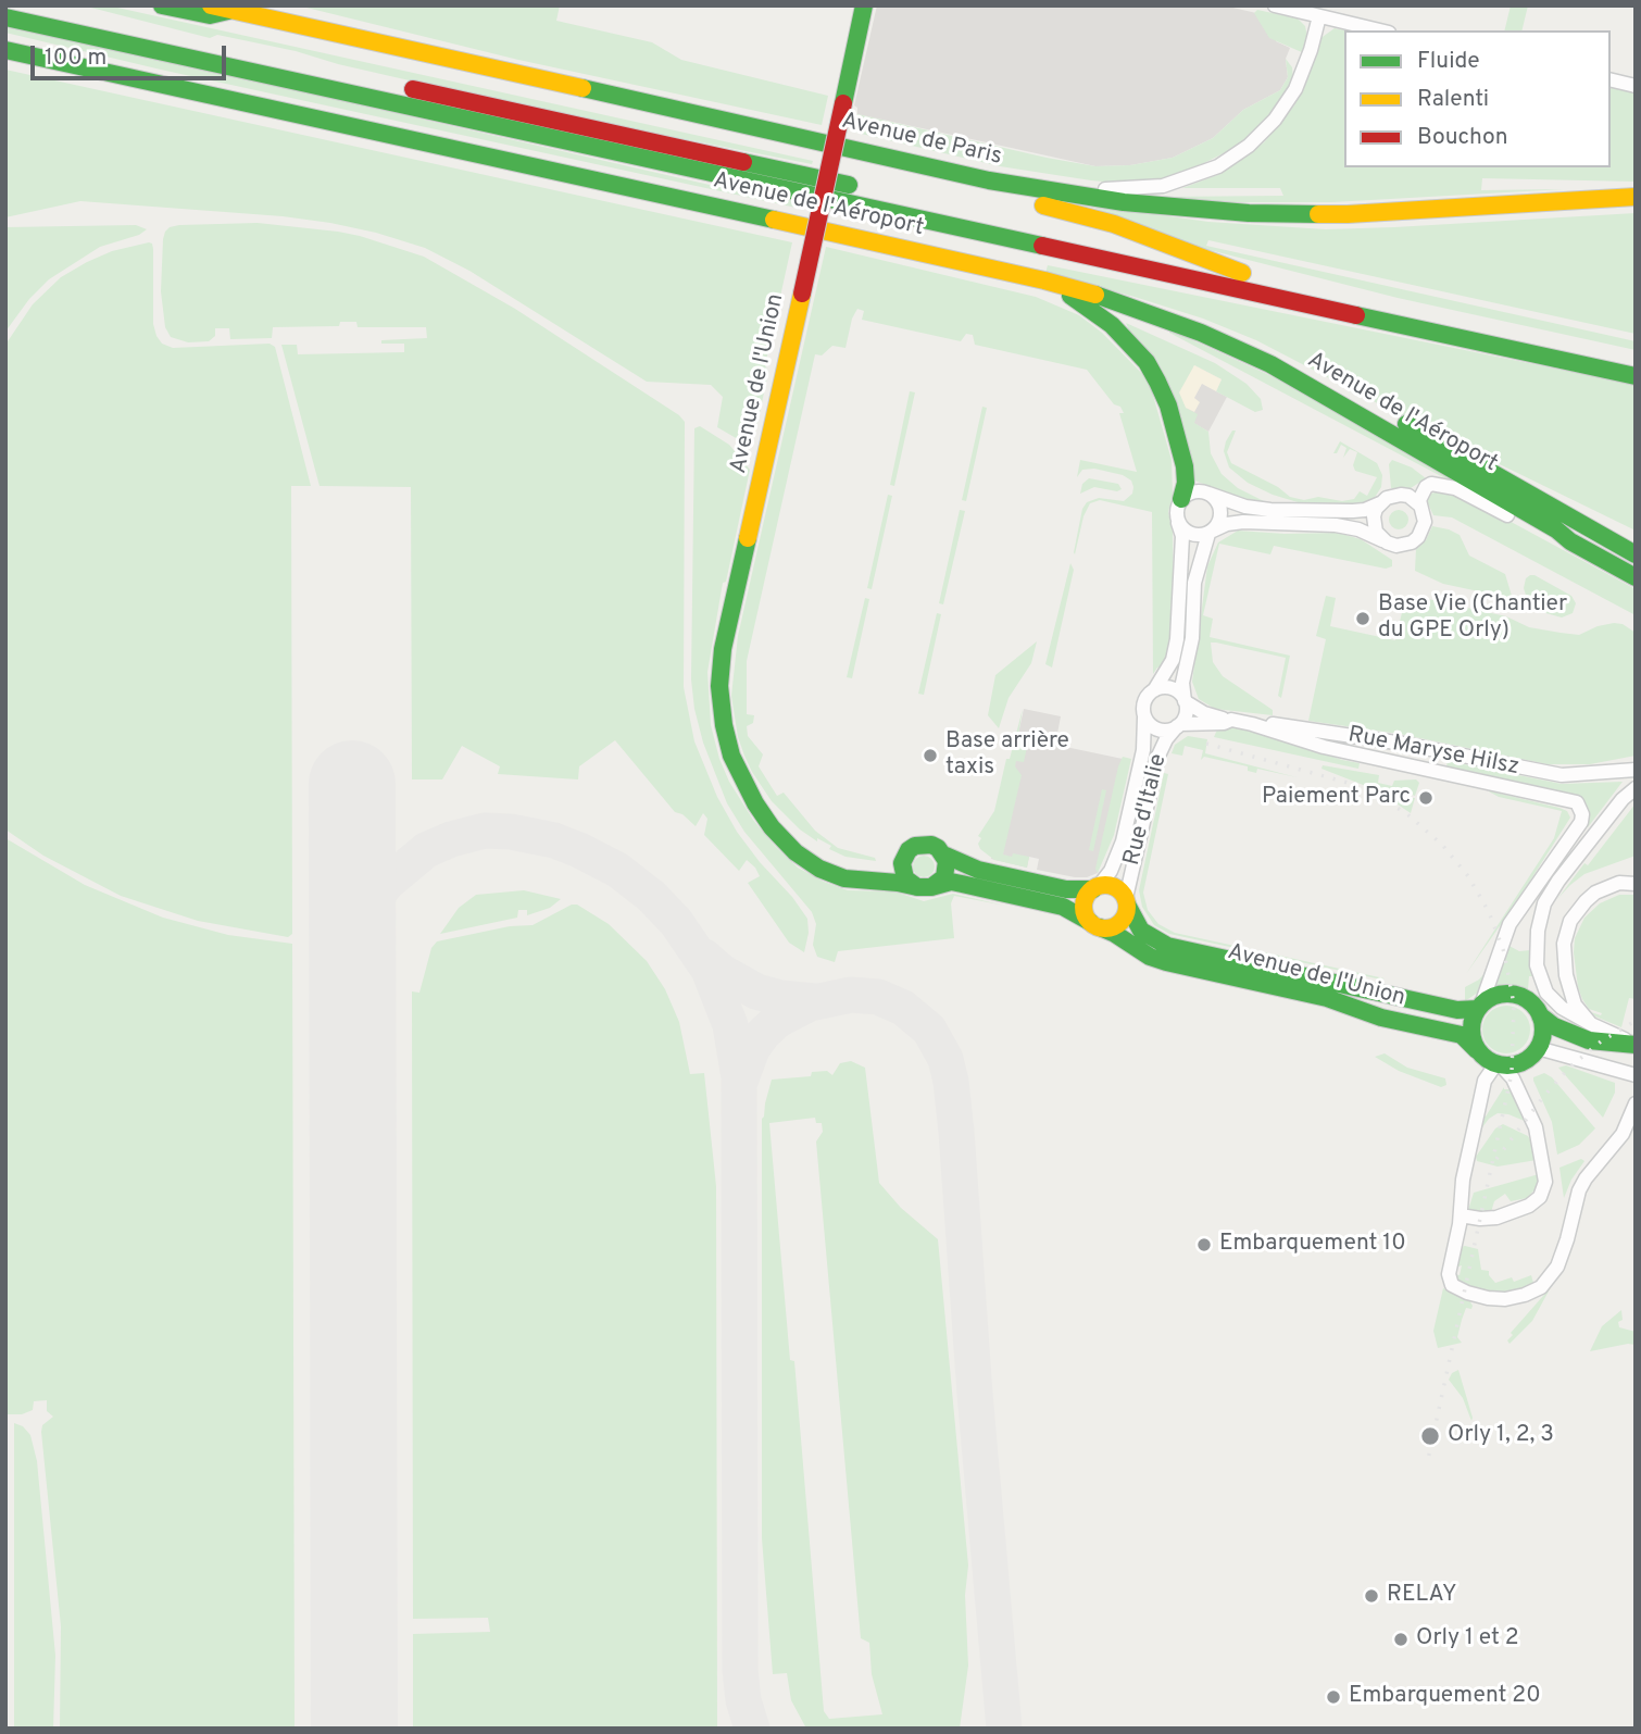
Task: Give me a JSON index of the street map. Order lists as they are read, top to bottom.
{
  "streets": {
    "main road": ["Avenue de Paris", "Avenue de l'Aéroport", "Avenue de l'Union"],
    "street": ["Rue Maryse Hilsz", "Rue d'Italie"]
  },
  "crossings": [
    ["Avenue de l'Union", "Rue Maryse Hilsz"],
    ["Avenue de l'Union", "Rue d'Italie"],
    ["Rue Maryse Hilsz", "Rue d'Italie"]
  ],
  "places": [
    "Base Vie (Chantier du GPE Orly)",
    "Base arrière taxis",
    "Paiement Parc",
    "Embarquement 10",
    "Orly 1, 2, 3",
    "RELAY",
    "Orly 1 et 2",
    "Embarquement 20"
  ],
  "legend": ["Fluide", "Ralenti", "Bouchon"],
  "scale_bar": "100 m"
}
